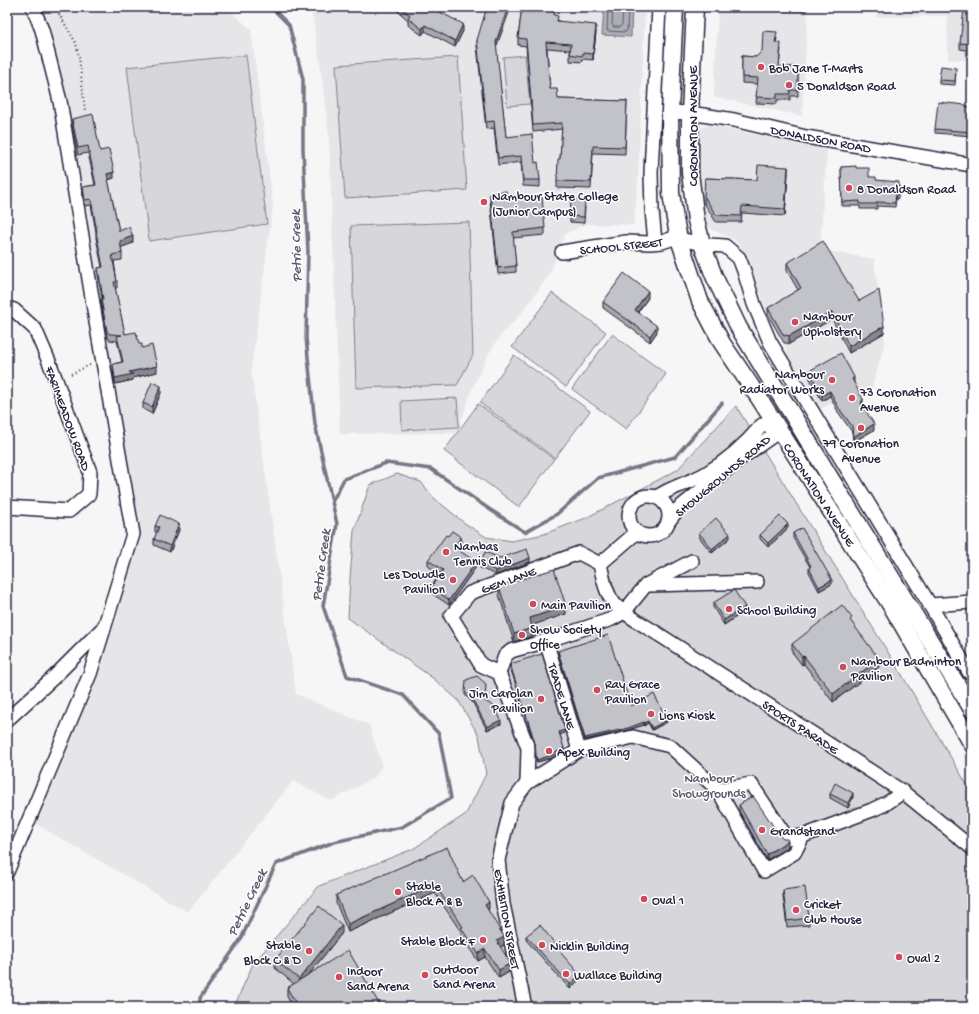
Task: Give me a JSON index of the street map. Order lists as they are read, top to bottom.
{
  "streets": {
    "main road": ["CORONATION AVENUE"],
    "street": [
      "DONALDSON ROAD",
      "SCHOOL STREET",
      "FARIMEADOW ROAD",
      "SHOWGROUNDS ROAD",
      "GEM LANE",
      "TRADE LANE",
      "SPORTS PARADE",
      "EXHIBITION STREET"
    ]
  },
  "crossings": [
    ["CORONATION AVENUE", "DONALDSON ROAD"],
    ["CORONATION AVENUE", "SCHOOL STREET"],
    ["CORONATION AVENUE", "SHOWGROUNDS ROAD"]
  ],
  "water": ["Petrie Creek"],
  "parks": ["Nambour Showgrounds"],
  "places": [
    "Bob Jane T-Marts",
    "5 Donaldson Road",
    "8 Donaldson Road",
    "Nambour State College (Junior Campus)",
    "Nambour Upholstery",
    "Nambour Radiator Works",
    "73 Coronation Avenue",
    "79 Coronation Avenue",
    "Nambas Tennis Club",
    "Les Dowdle Pavilion",
    "Main Pavilion",
    "School Building",
    "Show Society Office",
    "Nambour Badminton Pavilion",
    "Ray Grace Pavilion",
    "Jim Carolan Pavilion",
    "Lions Kiosk",
    "Apex Building",
    "Grandstand",
    "Stable Block A & B",
    "Oval 1",
    "Cricket Club House",
    "Stable Block F",
    "Nicklin Building",
    "Stable Block C & D",
    "Oval 2",
    "Wallace Building",
    "Outdoor Sand Arena",
    "Indoor Sand Arena"
  ]
}
